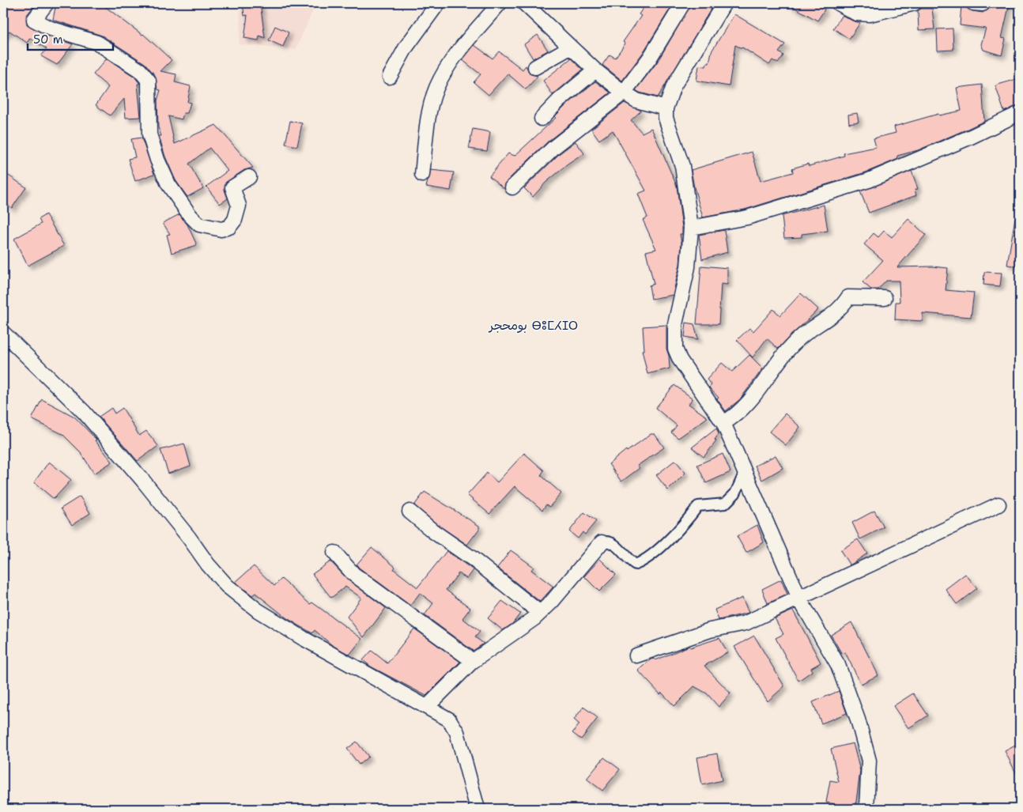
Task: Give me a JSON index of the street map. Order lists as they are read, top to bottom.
{
  "districts": ["بومحجر ⴱⵓⵎⵃⵊⵔ"],
  "scale_bar": "50 m"
}
